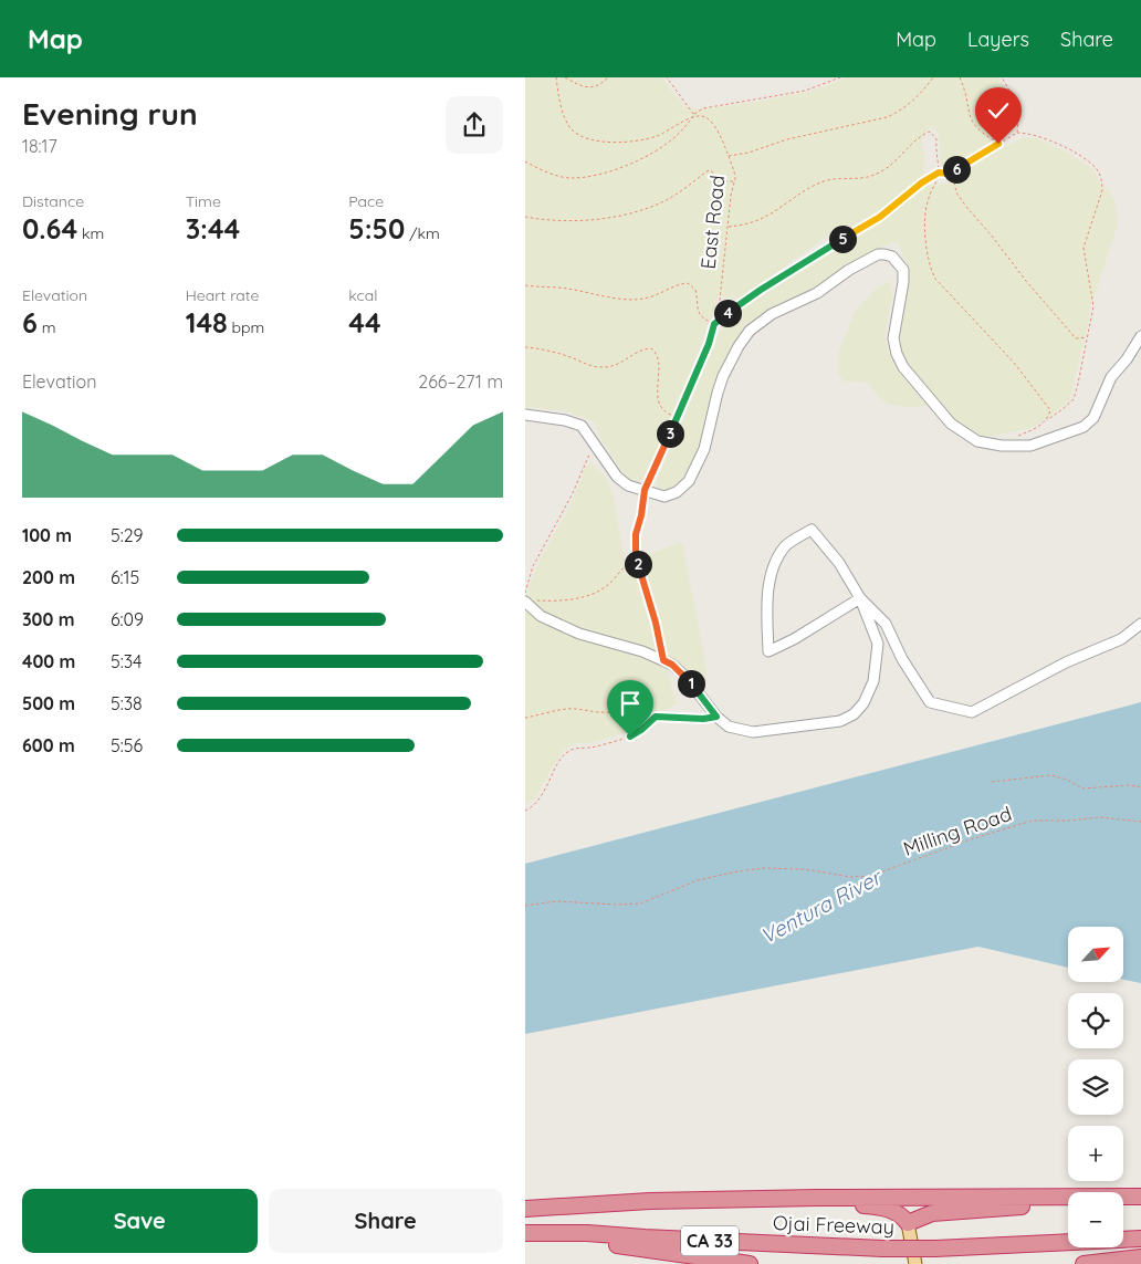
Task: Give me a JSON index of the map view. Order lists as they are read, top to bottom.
{
  "streets": {
    "highway": ["Ojai Freeway", "CA 33"],
    "path": ["East Road", "Milling Road"]
  },
  "water": ["Ventura River"],
  "north": "top right",
  "page": {
    "header": "Map",
    "nav": ["Map", "Layers", "Share"],
    "heading": ["Evening run", "18:17"],
    "pins": [
      "6",
      "5",
      "4",
      "3",
      "2",
      "1"
    ],
    "stats": [
      ["Distance", "0.64 km"],
      ["Time", "3:44"],
      ["Pace", "5:50 /km"],
      ["Elevation", "6 m"],
      ["Heart rate", "148 bpm"],
      ["kcal", "44"]
    ],
    "chart": ["Elevation", "266–271 m"],
    "list": [
      {
        "name": "100 m",
        "note": "5:29"
      },
      {
        "name": "200 m",
        "note": "6:15"
      },
      {
        "name": "300 m",
        "note": "6:09"
      },
      {
        "name": "400 m",
        "note": "5:34"
      },
      {
        "name": "500 m",
        "note": "5:38"
      },
      {
        "name": "600 m",
        "note": "5:56"
      }
    ],
    "map_buttons": ["+", "−"],
    "buttons": ["Save", "Share"]
  }
}
